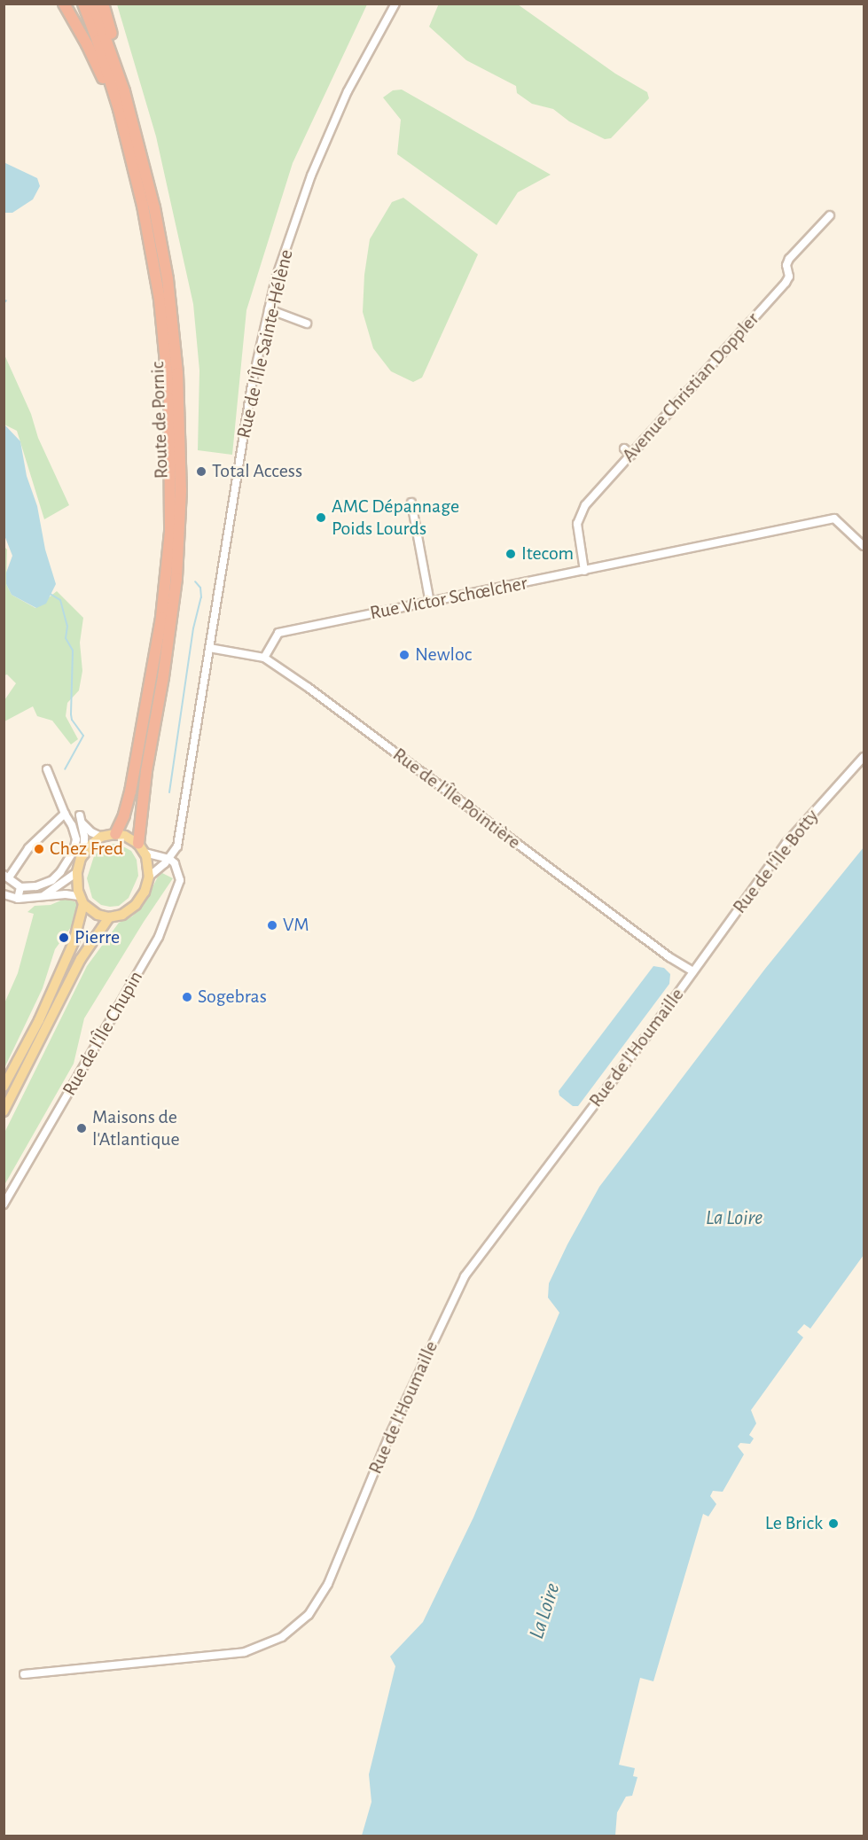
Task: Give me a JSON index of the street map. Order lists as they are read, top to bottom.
{
  "streets": {
    "highway": ["Route de Pornic"],
    "street": [
      "Rue de l'Île Sainte-Hélène",
      "Avenue Christian Doppler",
      "Rue Victor Schœlcher",
      "Rue de l'Île Pointière",
      "Rue de l'Île Botty",
      "Rue de l'Île Chupin",
      "Rue de l'Houmaille"
    ]
  },
  "crossings": [
    ["Rue de l'Île Sainte-Hélène", "Rue de l'Île Pointière"],
    ["Rue de l'Île Sainte-Hélène", "Rue de l'Île Chupin"],
    ["Avenue Christian Doppler", "Rue Victor Schœlcher"],
    ["Rue Victor Schœlcher", "Rue de l'Île Pointière"],
    ["Rue de l'Île Pointière", "Rue de l'Île Botty"],
    ["Rue de l'Île Pointière", "Rue de l'Houmaille"],
    ["Rue de l'Île Botty", "Rue de l'Houmaille"]
  ],
  "water": ["La Loire"],
  "places": [
    "Total Access",
    "AMC Dépannage Poids Lourds",
    "Itecom",
    "Newloc",
    "Chez Fred",
    "VM",
    "Pierre",
    "Sogebras",
    "Maisons de l'Atlantique",
    "Le Brick"
  ]
}
